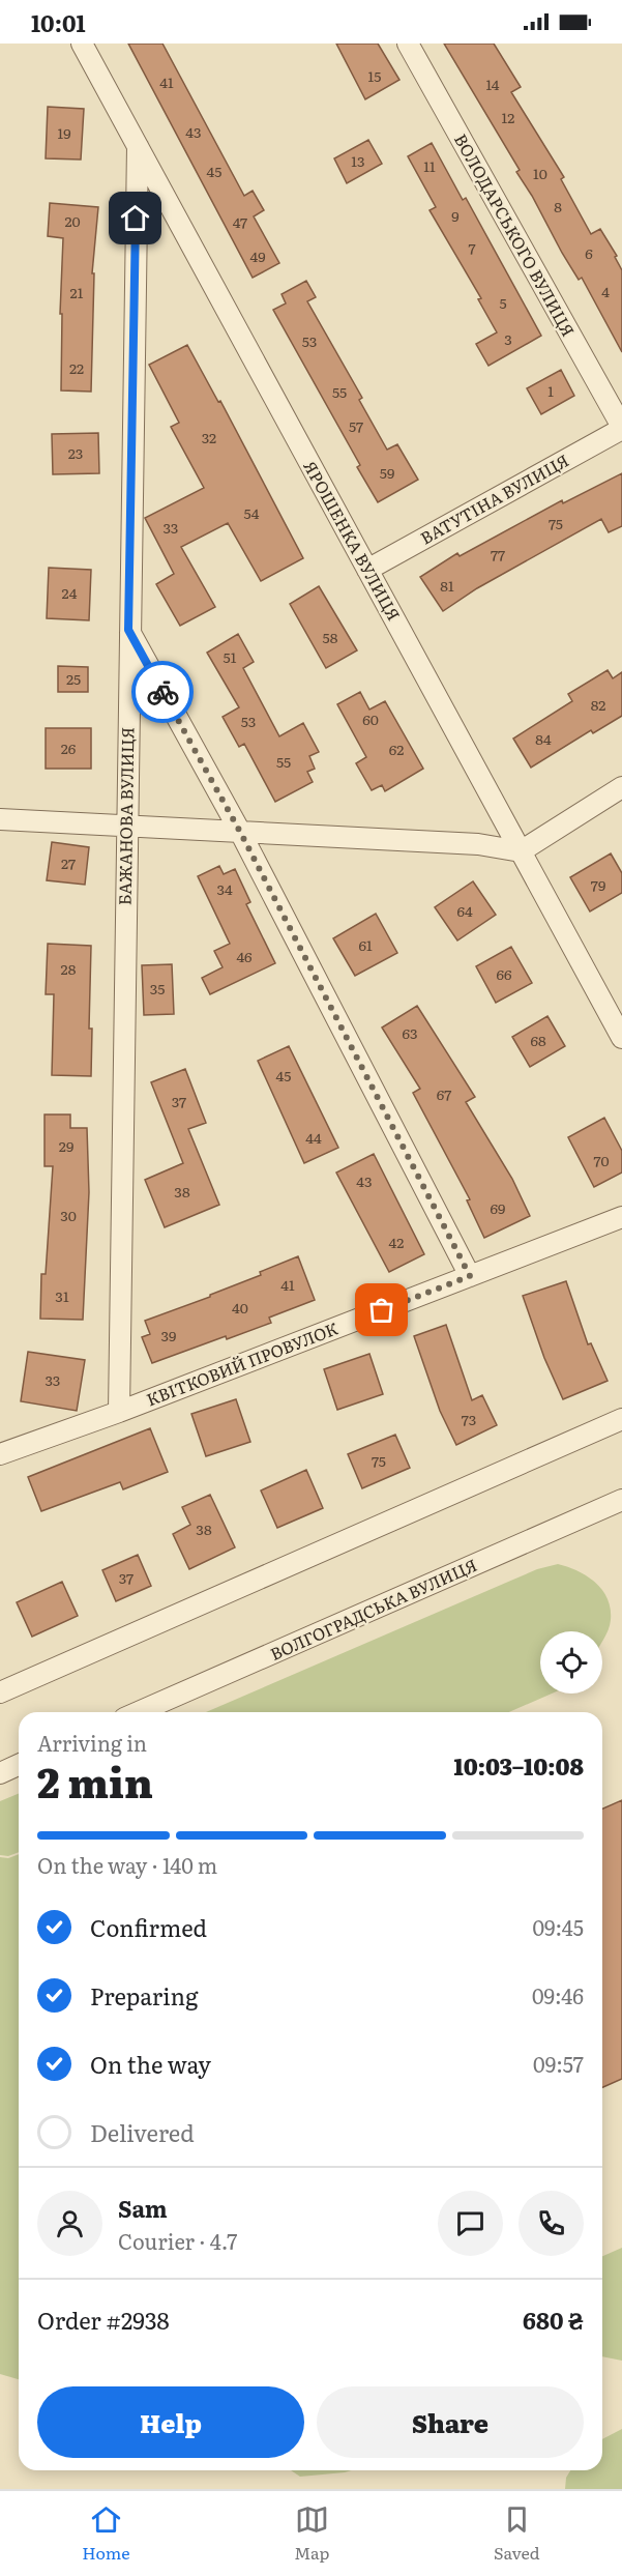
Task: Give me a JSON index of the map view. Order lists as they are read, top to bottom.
{
  "streets": {
    "street": [
      "ВОЛОДАРСЬКОГО ВУЛИЦЯ",
      "ВАТУТІНА ВУЛИЦЯ",
      "ЯРОШЕНКА ВУЛИЦЯ",
      "БАЖАНОВА ВУЛИЦЯ",
      "КВІТКОВИЙ ПРОВУЛОК",
      "ВОЛГОГРАДСЬКА ВУЛИЦЯ"
    ]
  },
  "crossings": [
    ["ВОЛОДАРСЬКОГО ВУЛИЦЯ", "ВАТУТІНА ВУЛИЦЯ"],
    ["ВАТУТІНА ВУЛИЦЯ", "ЯРОШЕНКА ВУЛИЦЯ"],
    ["ЯРОШЕНКА ВУЛИЦЯ", "БАЖАНОВА ВУЛИЦЯ"],
    ["БАЖАНОВА ВУЛИЦЯ", "КВІТКОВИЙ ПРОВУЛОК"]
  ],
  "house_numbers": [
    "15",
    "41",
    "14",
    "12",
    "43",
    "19",
    "13",
    "11",
    "45",
    "10",
    "8",
    "9",
    "20",
    "47",
    "7",
    "6",
    "49",
    "4",
    "21",
    "5",
    "3",
    "53",
    "22",
    "1",
    "55",
    "57",
    "32",
    "23",
    "59",
    "54",
    "75",
    "33",
    "77",
    "81",
    "24",
    "58",
    "51",
    "25",
    "82",
    "60",
    "53",
    "84",
    "26",
    "62",
    "55",
    "27",
    "79",
    "34",
    "64",
    "61",
    "46",
    "28",
    "66",
    "35",
    "63",
    "68",
    "45",
    "67",
    "37",
    "44",
    "29",
    "70",
    "43",
    "38",
    "69",
    "30",
    "42",
    "41",
    "31",
    "40",
    "39",
    "33",
    "73",
    "75",
    "38",
    "37"
  ],
  "page": {
    "status": "10:01",
    "heading": ["2 min", "Arriving in", "10:03–10:08"],
    "panel": [
      "Sam",
      "Courier · 4.7",
      "Order #2938",
      "680 ₴"
    ],
    "bar": "On the way · 140 m",
    "list": [
      ["Confirmed", "09:45"],
      ["Preparing", "09:46"],
      ["On the way", "09:57"],
      "Delivered"
    ],
    "buttons": ["Help", "Share"],
    "tabs": ["Home", "Map", "Saved"]
  }
}
